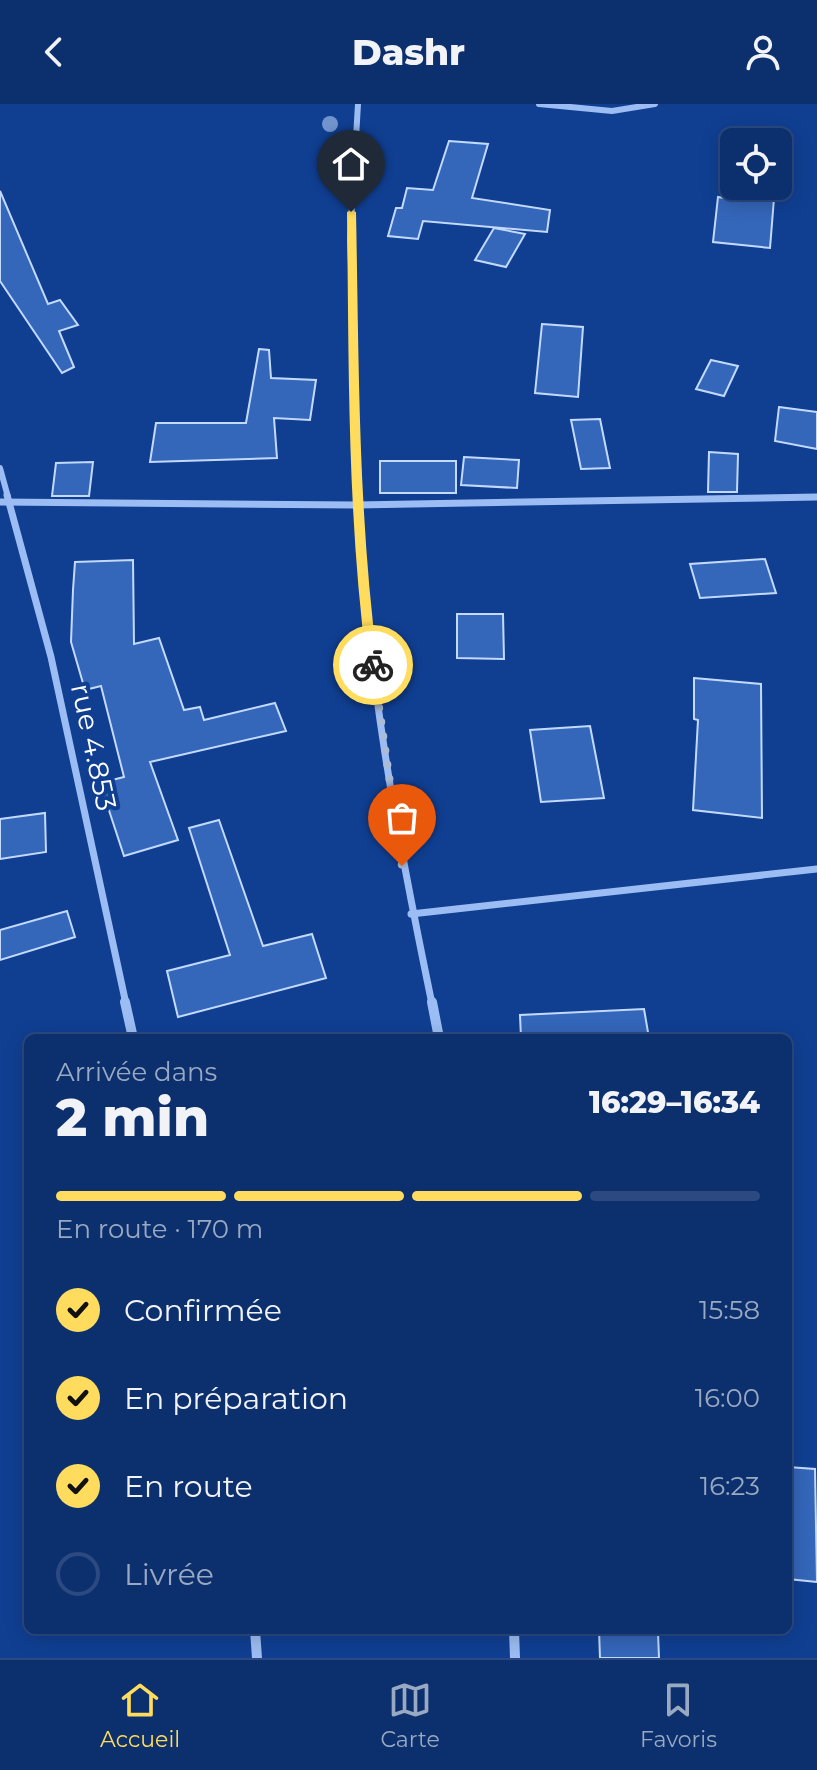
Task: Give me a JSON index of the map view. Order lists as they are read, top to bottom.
{
  "streets": {
    "street": ["rue 4.853"]
  },
  "page": {
    "header": "Dashr",
    "heading": ["2 min", "Arrivée dans", "16:29–16:34"],
    "bar": "En route · 170 m",
    "list": [
      ["Confirmée", "15:58"],
      ["En préparation", "16:00"],
      ["En route", "16:23"],
      "Livrée"
    ],
    "tabs": ["Accueil", "Carte", "Favoris"]
  }
}
